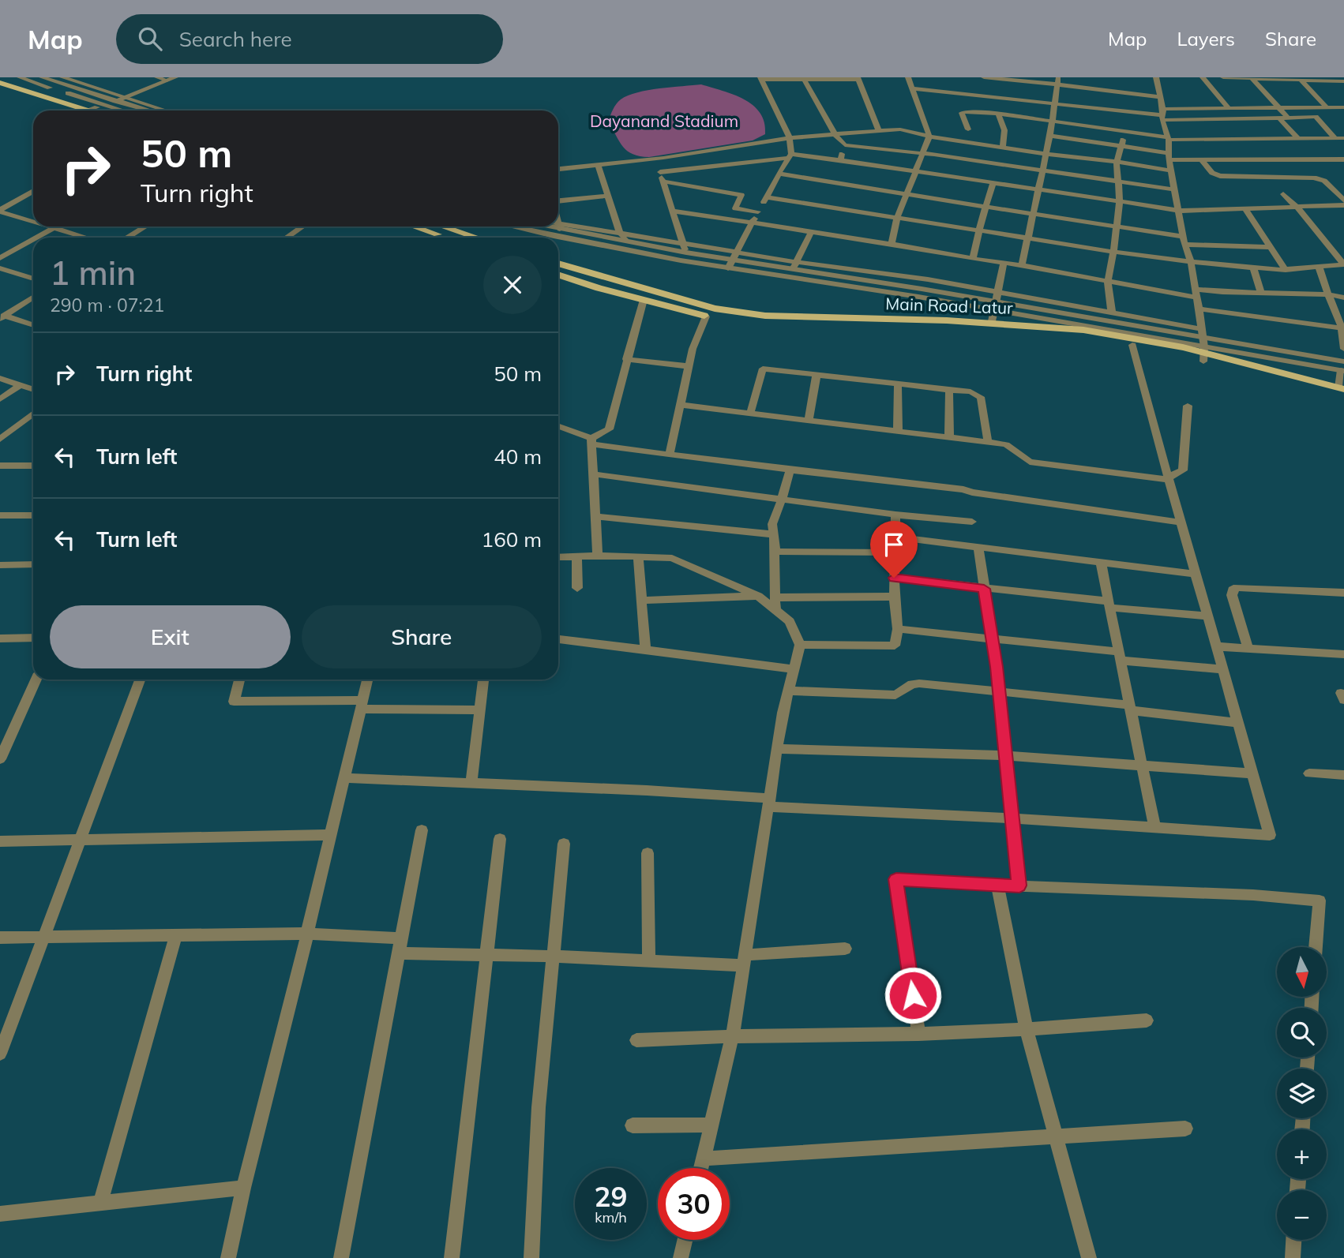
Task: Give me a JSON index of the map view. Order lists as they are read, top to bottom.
{
  "streets": {
    "main road": ["Main Road Latur"]
  },
  "parks": ["Dayanand Stadium"],
  "north": "bottom",
  "page": {
    "header": "Map",
    "search": "Search here",
    "nav": ["Map", "Layers", "Share"],
    "turn": ["50 m", "Turn right"],
    "heading": ["1 min", "290 m · 07:21"],
    "list": [
      {
        "name": "Turn right",
        "value": "50 m"
      },
      {
        "name": "Turn left",
        "value": "40 m"
      },
      {
        "name": "Turn left",
        "value": "160 m"
      }
    ],
    "buttons": ["Exit", "Share"],
    "map_buttons": ["+", "−"],
    "speed": "29 km/h",
    "limit": "30"
  }
}
